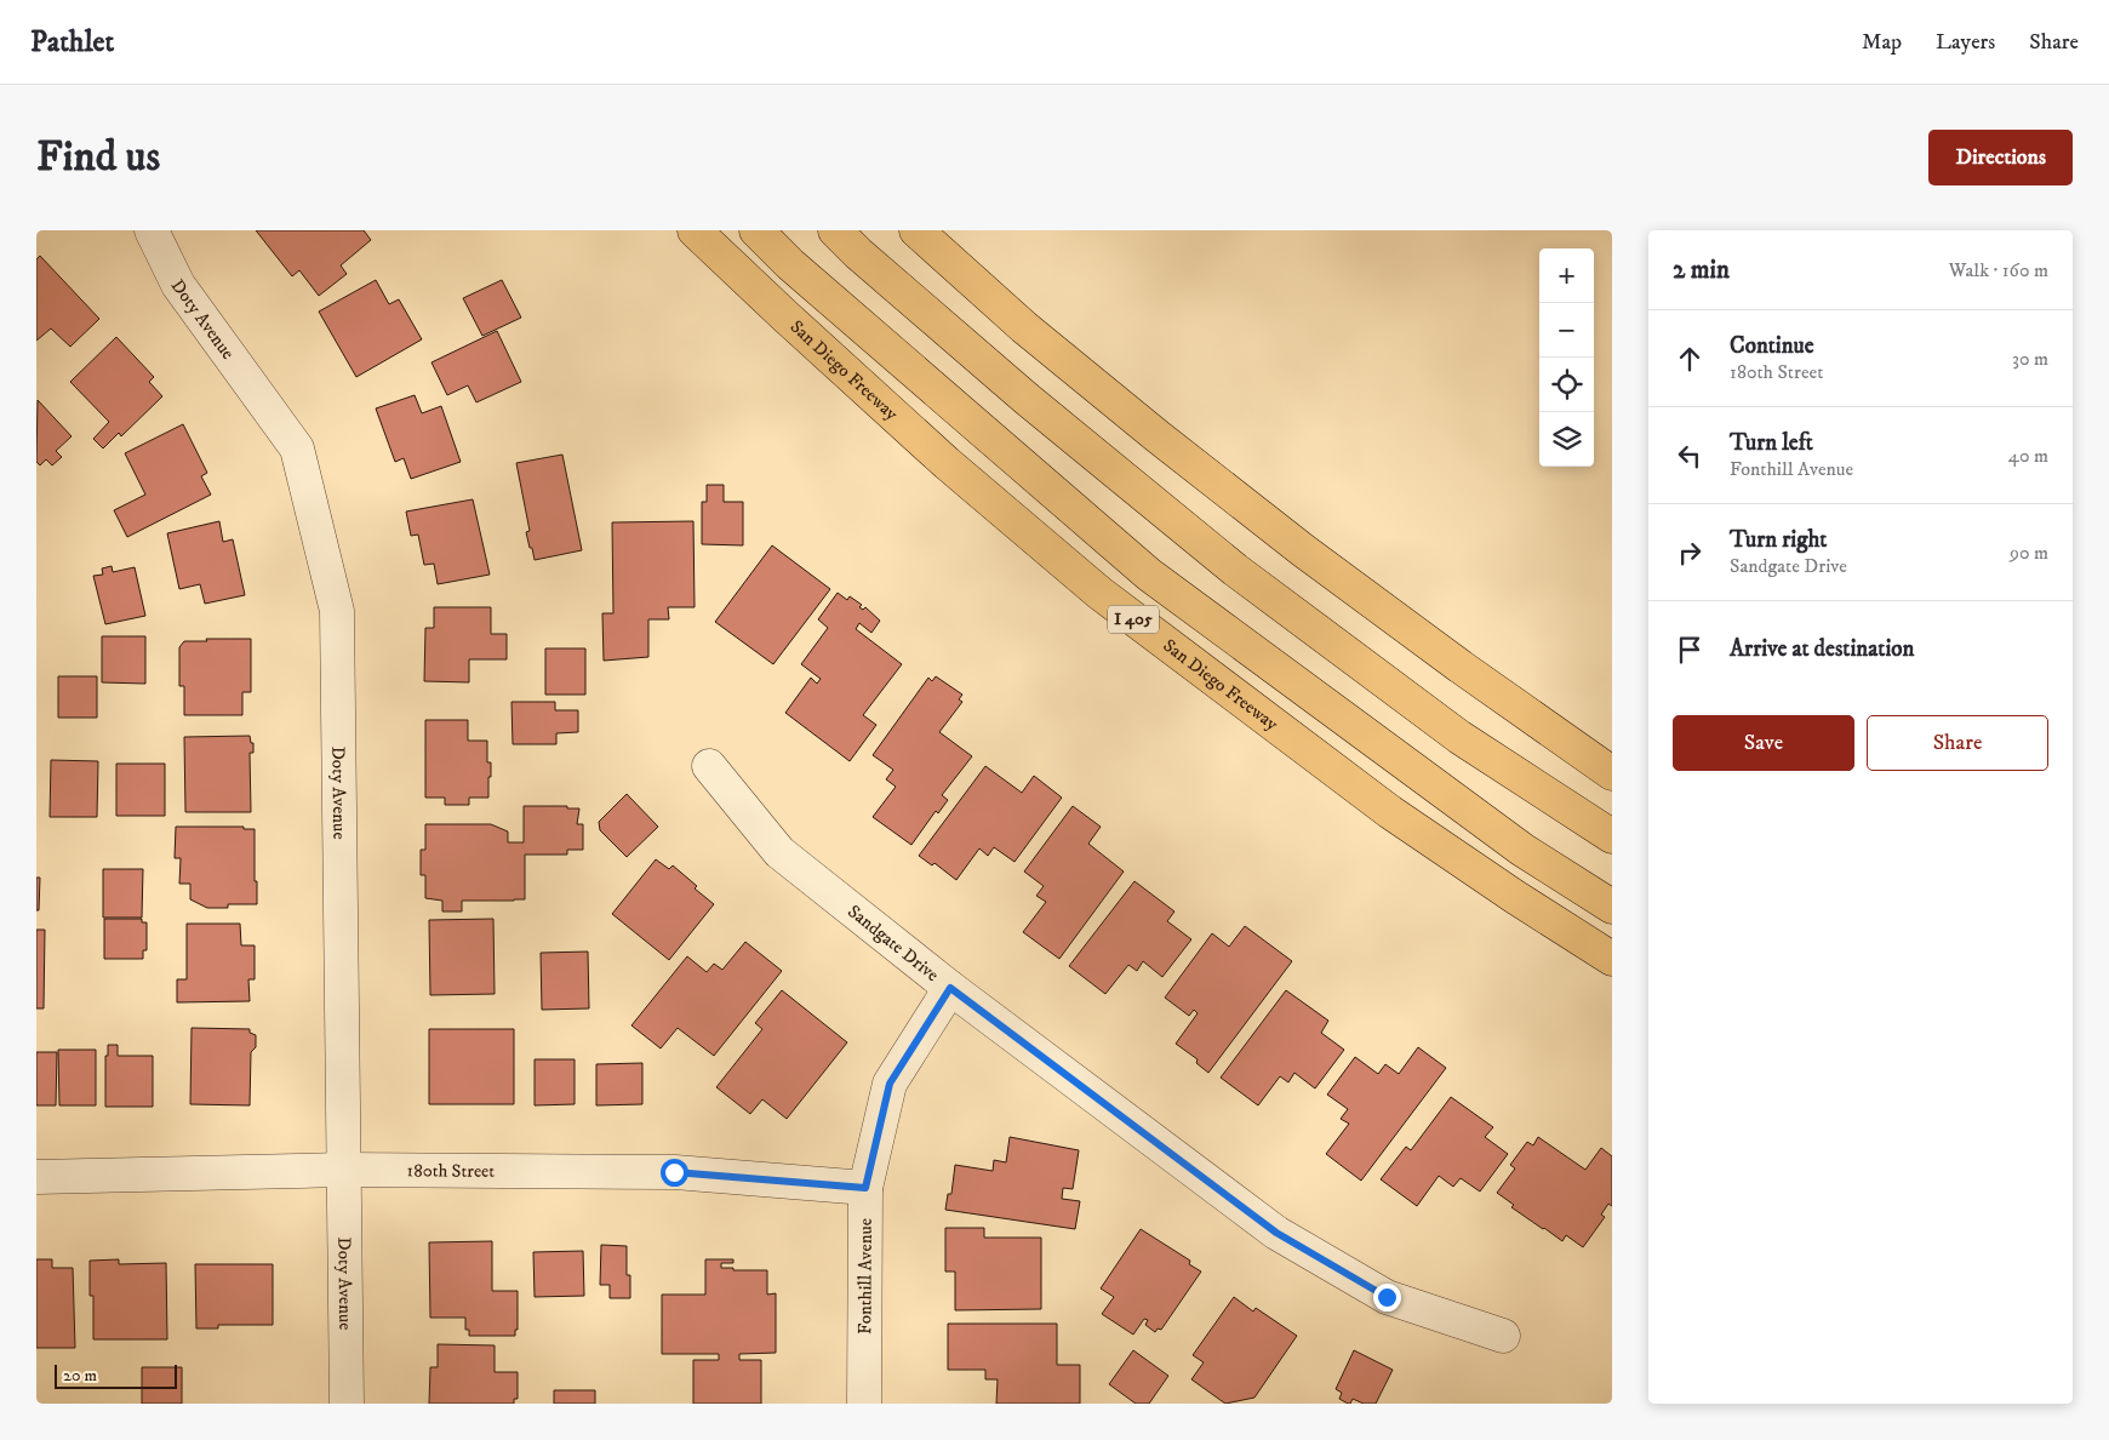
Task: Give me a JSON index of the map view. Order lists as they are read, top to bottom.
{
  "streets": {
    "highway": ["San Diego Freeway", "I 405"],
    "street": [
      "Doty Avenue",
      "Sandgate Drive",
      "180th Street",
      "Fonthill Avenue"
    ]
  },
  "crossings": [
    ["Doty Avenue", "180th Street"],
    ["Sandgate Drive", "Fonthill Avenue"],
    ["180th Street", "Fonthill Avenue"]
  ],
  "scale_bar": "20 m",
  "page": {
    "header": "Pathlet",
    "nav": ["Map", "Layers", "Share"],
    "buttons": [
      "Directions",
      ["Save", "Share"]
    ],
    "title": "Find us",
    "heading": ["2 min", "Walk · 160 m"],
    "map_buttons": ["+", "−"],
    "list": [
      ["Continue", "180th Street", "30 m"],
      ["Turn left", "Fonthill Avenue", "40 m"],
      ["Turn right", "Sandgate Drive", "90 m"],
      "Arrive at destination"
    ],
    "scale": "20 m"
  }
}
